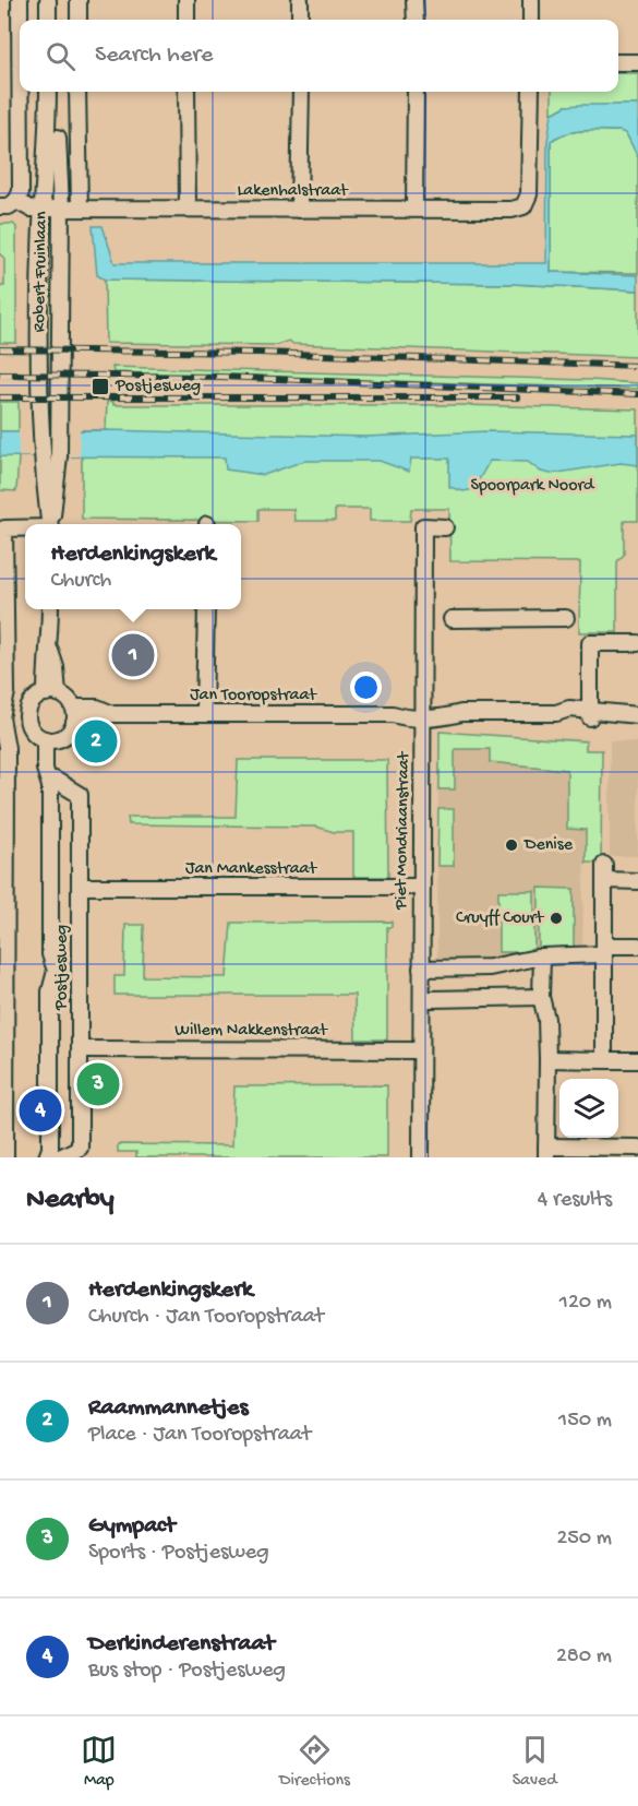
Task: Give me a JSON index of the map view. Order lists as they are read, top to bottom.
{
  "streets": {
    "street": [
      "Lakenhalstraat",
      "Robert Fruinlaan",
      "Jan Tooropstraat",
      "Piet Mondriaanstraat",
      "Jan Mankesstraat",
      "Postjesweg",
      "Willem Nakkenstraat"
    ]
  },
  "crossings": [
    ["Lakenhalstraat", "Robert Fruinlaan"],
    ["Jan Tooropstraat", "Piet Mondriaanstraat"],
    ["Jan Tooropstraat", "Postjesweg"],
    ["Piet Mondriaanstraat", "Jan Mankesstraat"],
    ["Piet Mondriaanstraat", "Willem Nakkenstraat"],
    ["Jan Mankesstraat", "Postjesweg"],
    ["Postjesweg", "Willem Nakkenstraat"]
  ],
  "parks": ["Spoorpark Noord"],
  "places": {
    "transit": ["Postjesweg"],
    "other": ["Denise", "Cruyff Court"]
  },
  "page": {
    "search": "Search here",
    "popup": ["Herdenkingskerk", "Church"],
    "pins": [
      "1",
      "2",
      "3",
      "4"
    ],
    "heading": ["Nearby", "4 results"],
    "list": [
      {
        "mark": "1",
        "name": "Herdenkingskerk",
        "note": "Church · Jan Tooropstraat",
        "value": "120 m"
      },
      {
        "mark": "2",
        "name": "Raammannetjes",
        "note": "Place · Jan Tooropstraat",
        "value": "150 m"
      },
      {
        "mark": "3",
        "name": "Gympact",
        "note": "Sports · Postjesweg",
        "value": "250 m"
      },
      {
        "mark": "4",
        "name": "Derkinderenstraat",
        "note": "Bus stop · Postjesweg",
        "value": "280 m"
      }
    ],
    "nav": ["Map", "Directions", "Saved"]
  }
}
